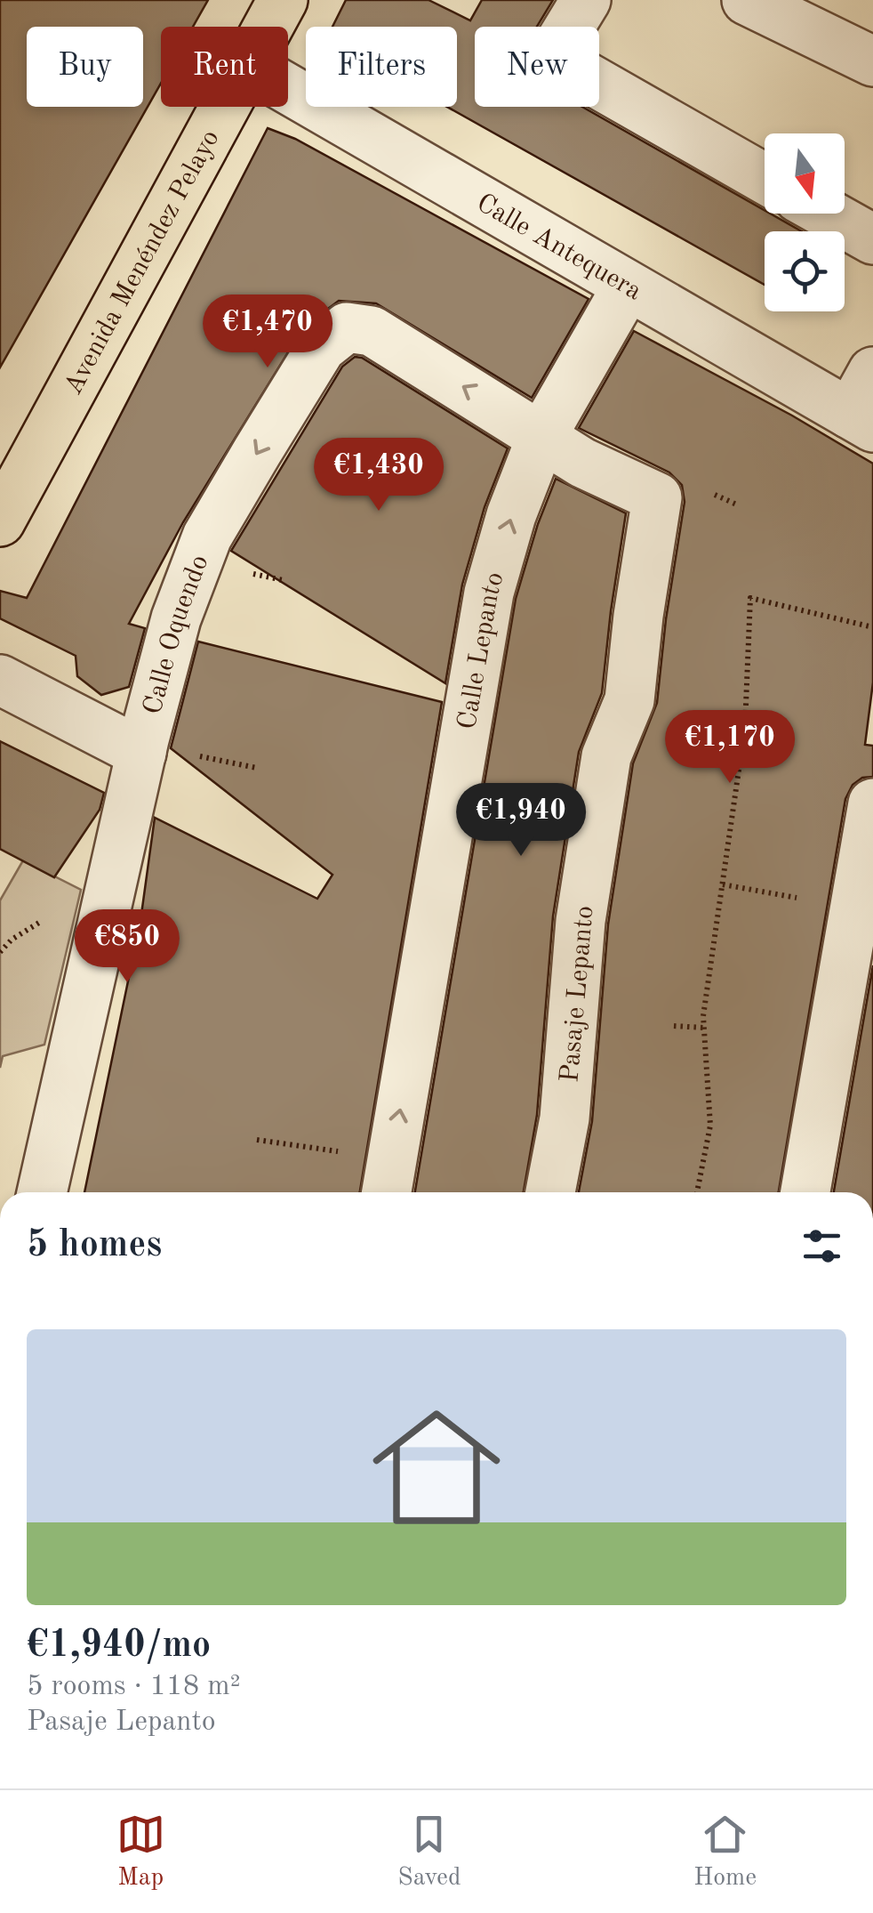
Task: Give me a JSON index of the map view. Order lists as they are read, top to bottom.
{
  "streets": {
    "main road": ["Avenida Menéndez Pelayo"],
    "street": [
      "Calle Antequera",
      "Calle Oquendo",
      "Calle Lepanto",
      "Pasaje Lepanto"
    ]
  },
  "crossings": [
    ["Calle Antequera", "Calle Lepanto"],
    ["Calle Oquendo", "Calle Lepanto"],
    ["Calle Oquendo", "Pasaje Lepanto"],
    ["Calle Lepanto", "Pasaje Lepanto"]
  ],
  "north": "bottom",
  "page": {
    "chip": [
      "Buy",
      "Rent",
      "Filters",
      "New"
    ],
    "price": [
      "€1,470",
      "€1,430",
      "€1,170",
      "€1,940",
      "€850"
    ],
    "heading": "5 homes",
    "list": [
      {
        "name": "€1,940/mo",
        "note": "5 rooms · 118 m² · Pasaje Lepanto"
      }
    ],
    "tabs": ["Map", "Saved", "Home"]
  }
}
